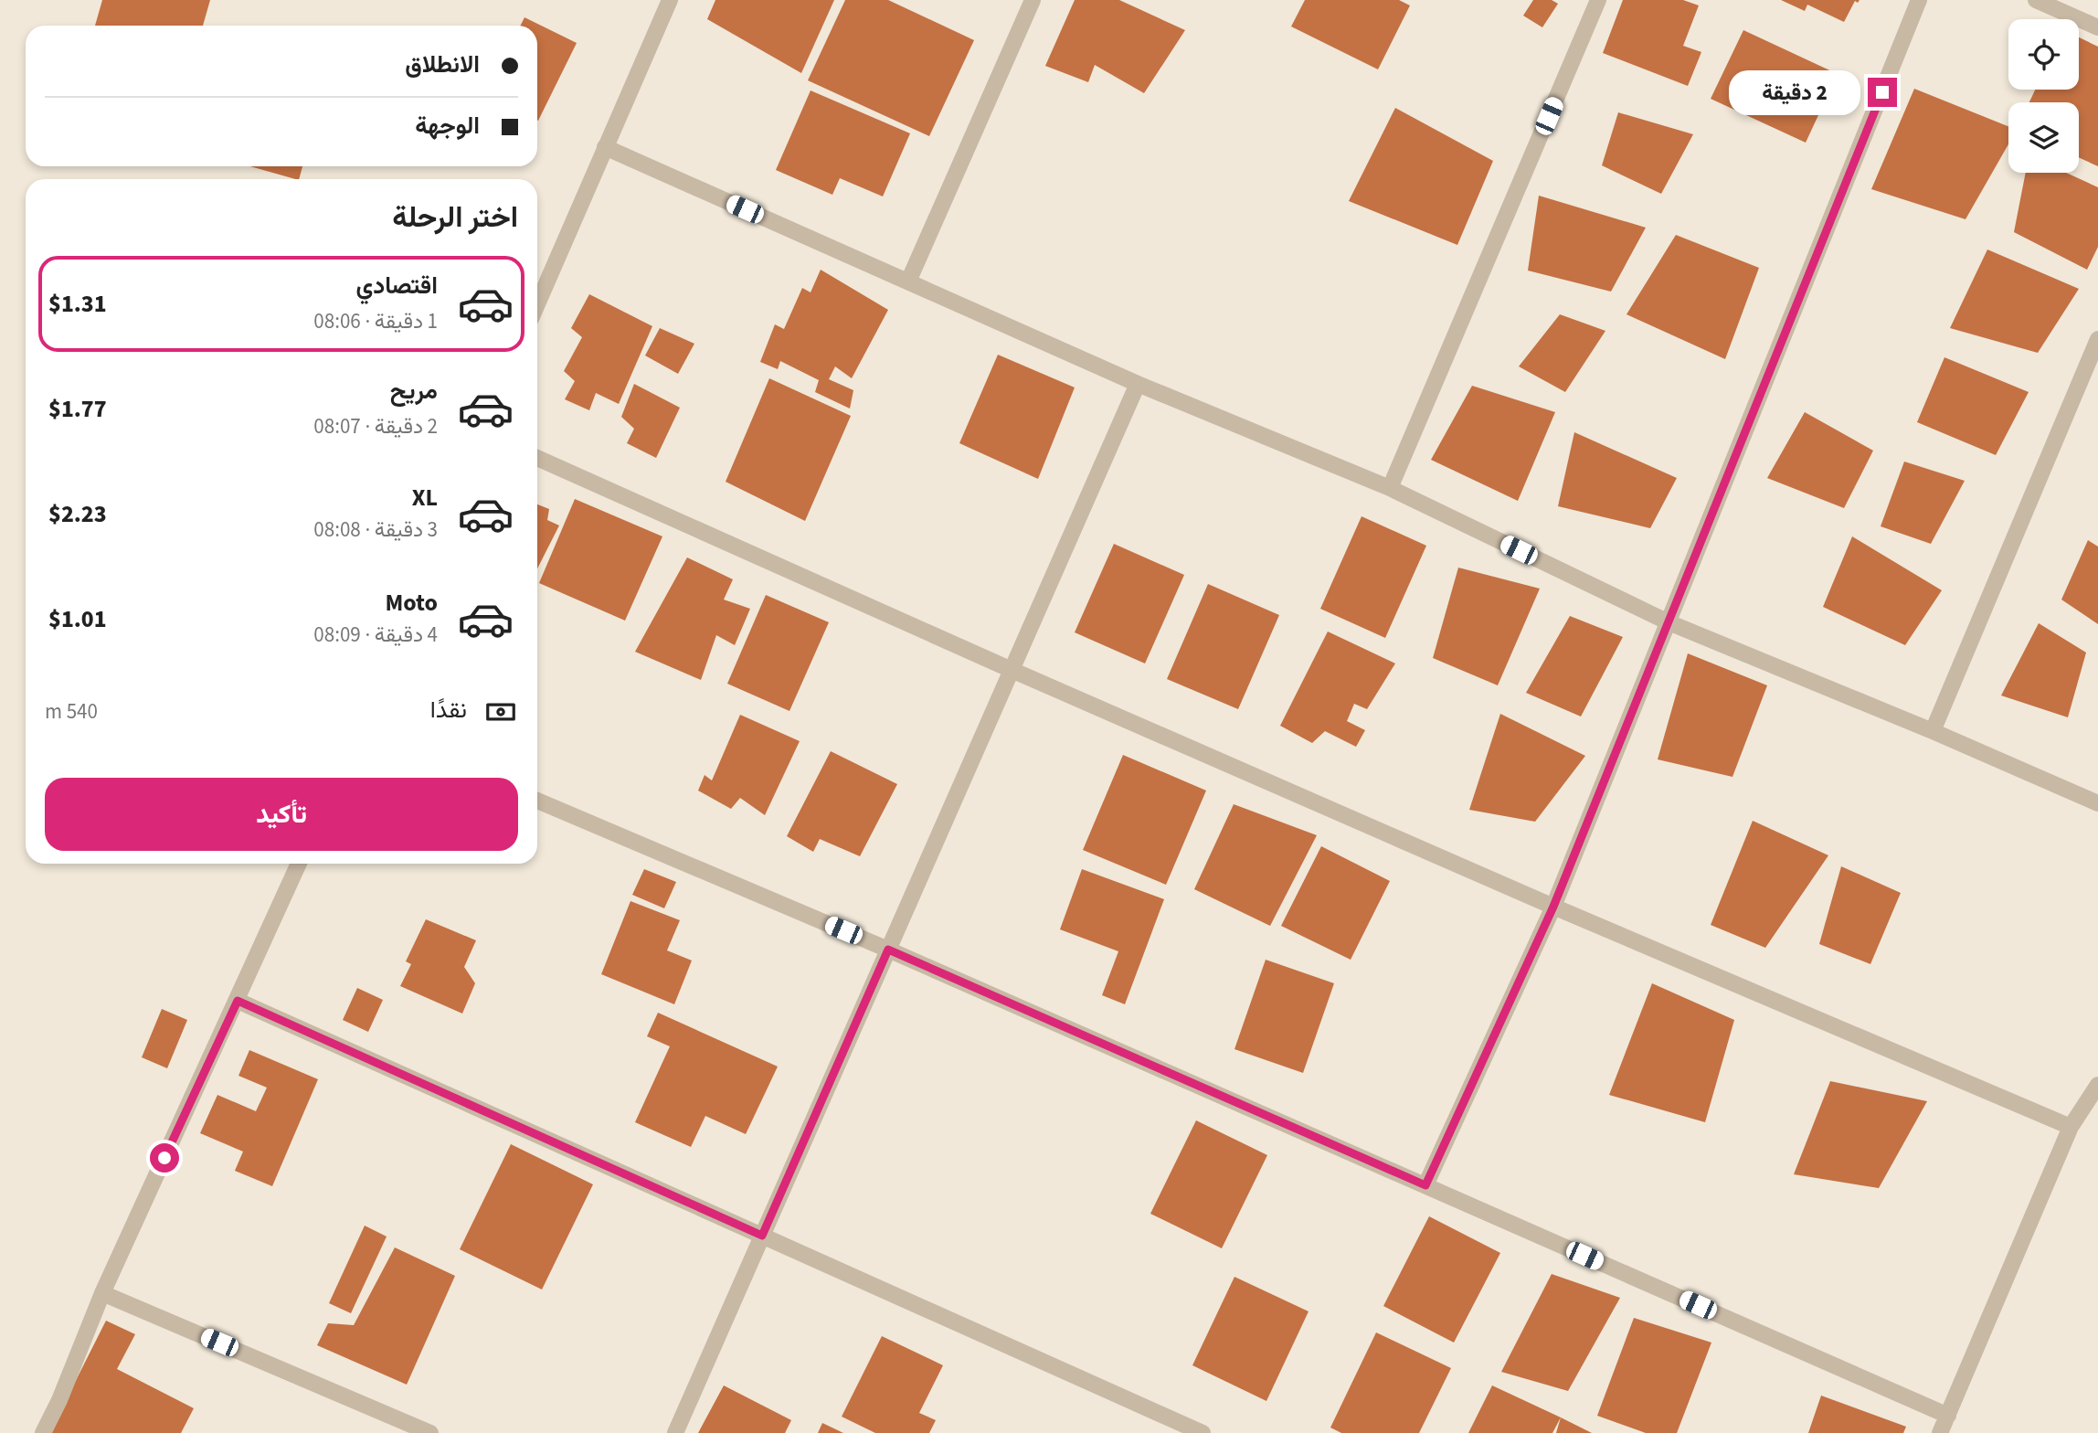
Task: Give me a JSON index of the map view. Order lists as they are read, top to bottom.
{
  "page": {
    "banner": ["الانطلاق", "الوجهة"],
    "bubble": "2 دقيقة",
    "heading": "اختر الرحلة",
    "list": [
      {
        "name": "اقتصادي",
        "note": "1 دقيقة · 08:06",
        "value": "$1.31"
      },
      {
        "name": "مريح",
        "note": "2 دقيقة · 08:07",
        "value": "$1.77"
      },
      {
        "name": "XL",
        "note": "3 دقيقة · 08:08",
        "value": "$2.23"
      },
      {
        "name": "Moto",
        "note": "4 دقيقة · 08:09",
        "value": "$1.01"
      }
    ],
    "pay": ["نقدًا", "540 m"],
    "buttons": "تأكيد"
  }
}
